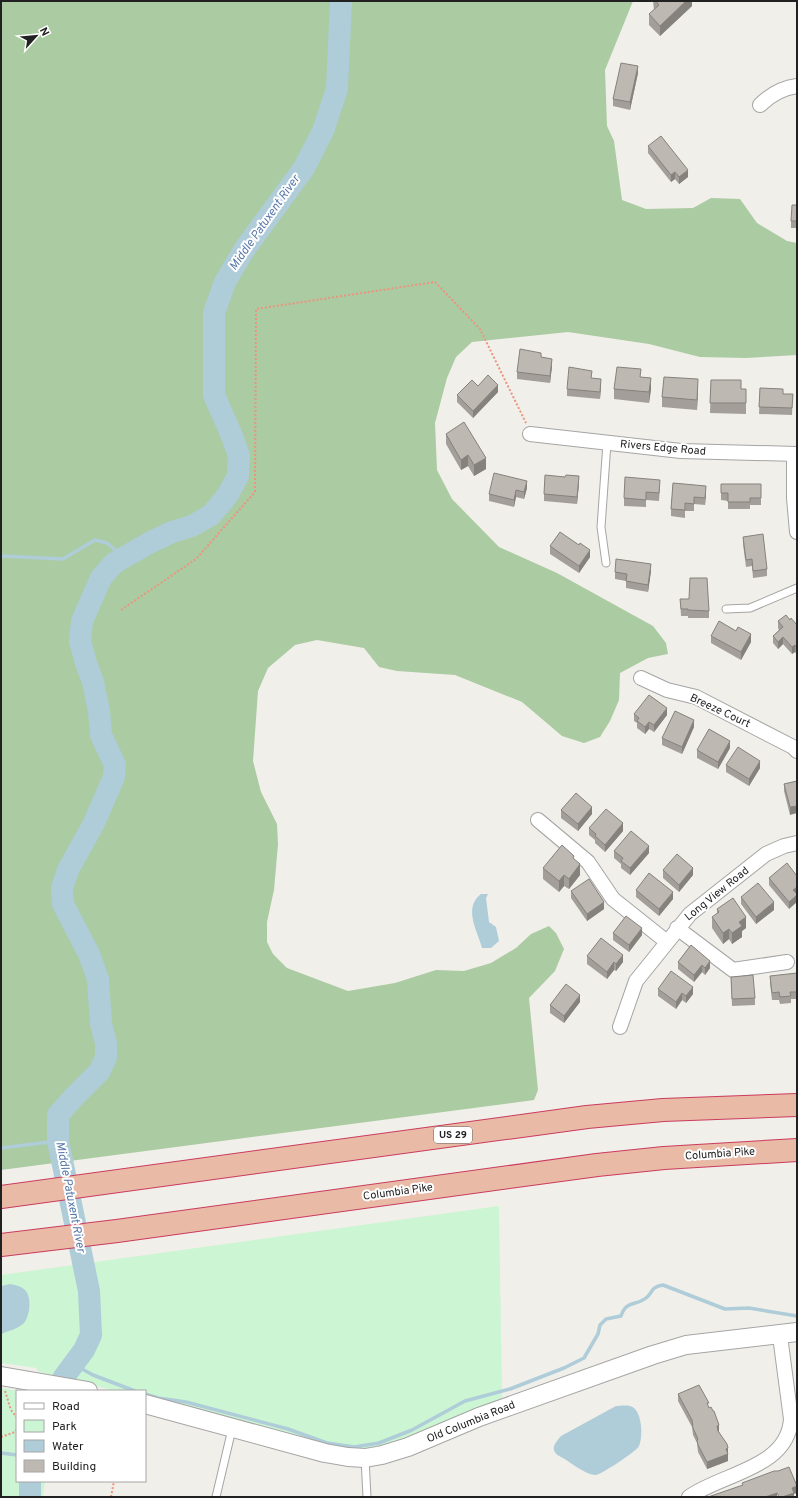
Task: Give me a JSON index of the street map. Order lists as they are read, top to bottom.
{
  "streets": {
    "highway": ["US 29", "Columbia Pike"],
    "street": [
      "Rivers Edge Road",
      "Breeze Court",
      "Long View Road",
      "Old Columbia Road"
    ]
  },
  "water": ["Middle Patuxent River"],
  "legend": [
    "Road",
    "Park",
    "Water",
    "Building"
  ],
  "north": "top right"
}
